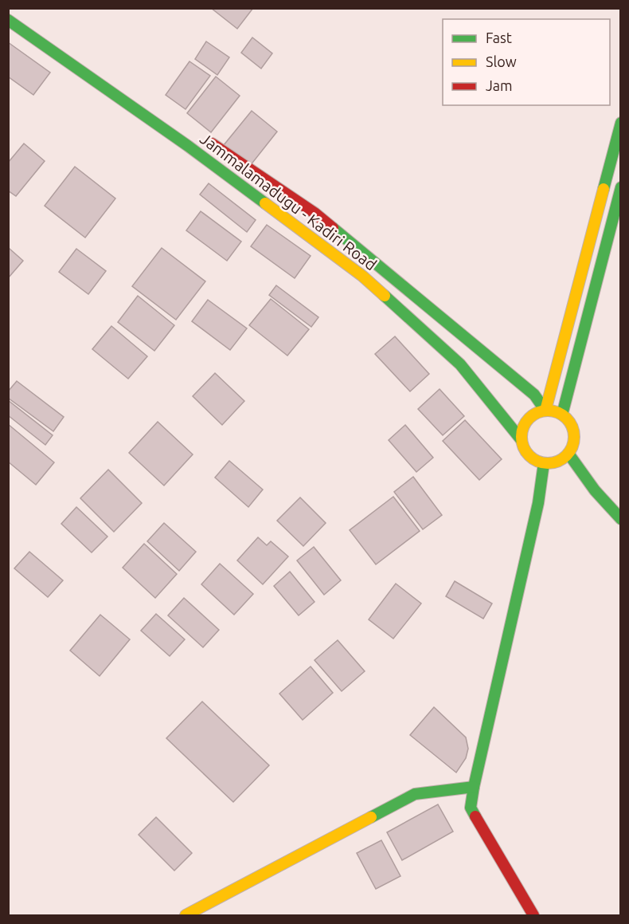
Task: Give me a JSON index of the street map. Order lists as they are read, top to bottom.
{
  "streets": {
    "main road": ["Jammalamadugu - Kadiri Road"]
  },
  "legend": ["Fast", "Slow", "Jam"]
}
